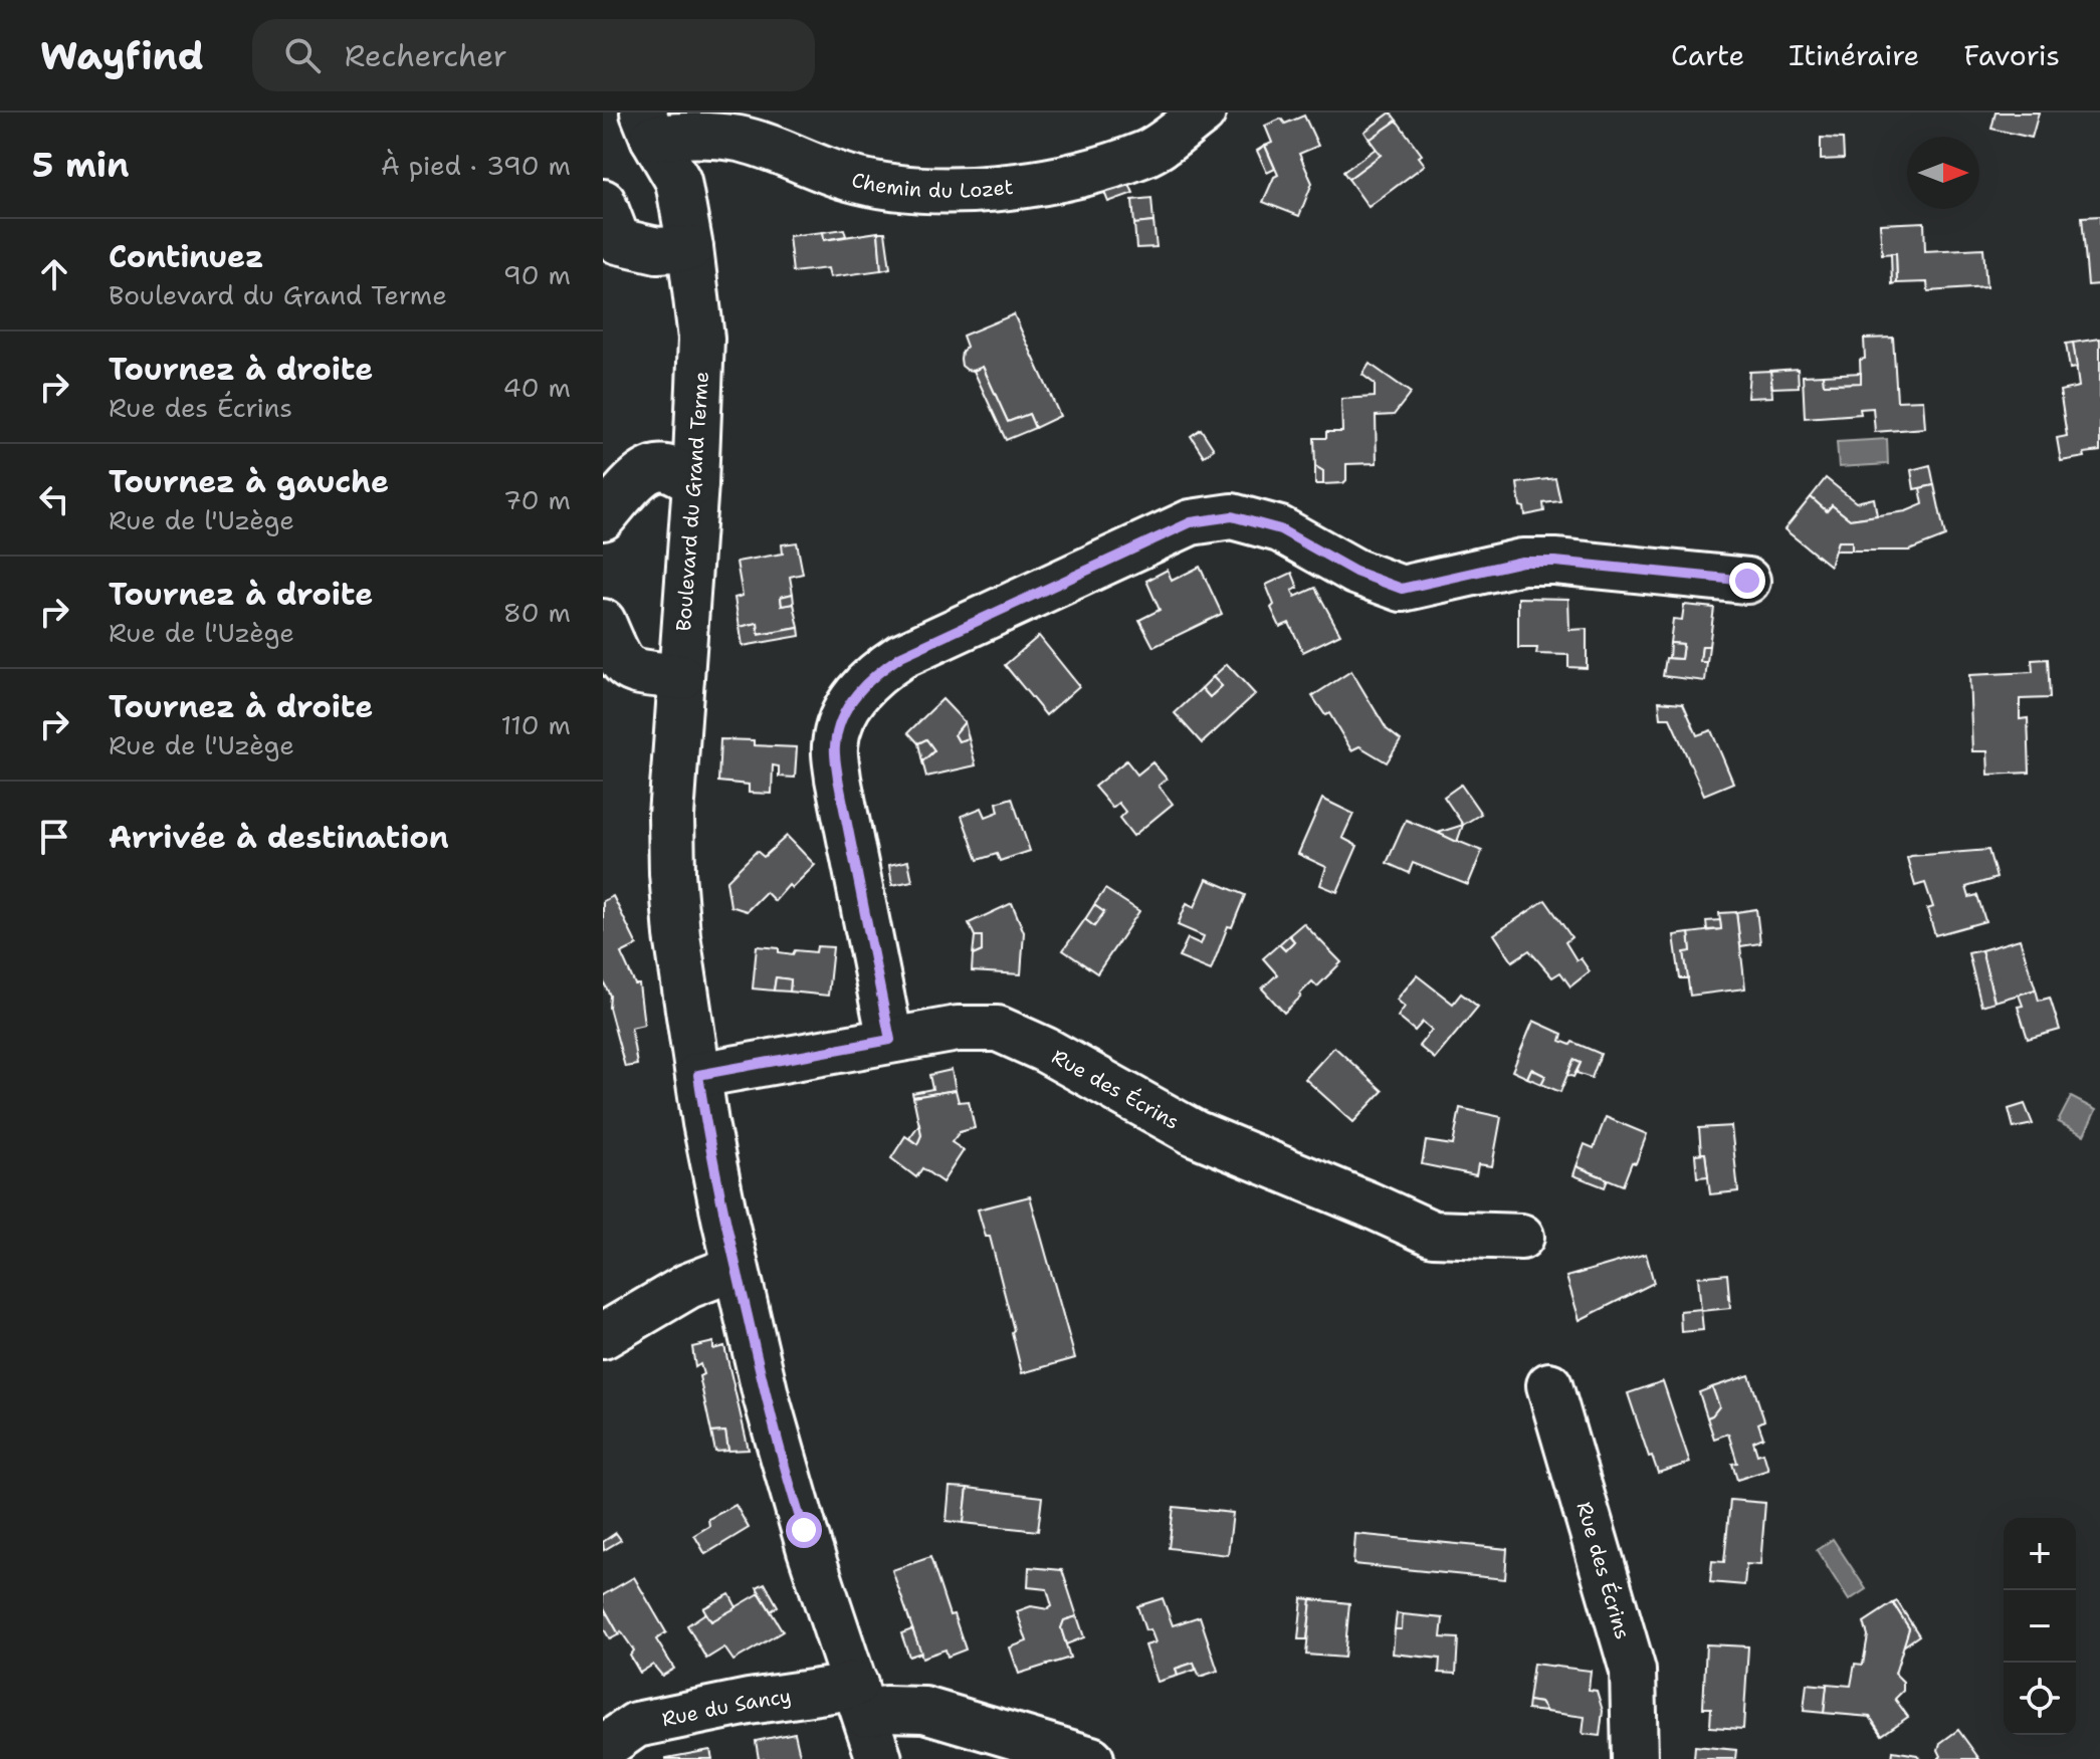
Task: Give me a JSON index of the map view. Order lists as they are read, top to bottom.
{
  "streets": {
    "street": [
      "Chemin du Lozet",
      "Boulevard du Grand Terme",
      "Rue des Écrins",
      "Rue du Sancy"
    ]
  },
  "crossings": [
    ["Chemin du Lozet", "Boulevard du Grand Terme"],
    ["Boulevard du Grand Terme", "Rue des Écrins"],
    ["Boulevard du Grand Terme", "Rue du Sancy"]
  ],
  "north": "right",
  "page": {
    "header": "Wayfind",
    "search": "Rechercher",
    "nav": ["Carte", "Itinéraire", "Favoris"],
    "heading": ["5 min", "À pied · 390 m"],
    "list": [
      ["Continuez", "Boulevard du Grand Terme", "90 m"],
      ["Tournez à droite", "Rue des Écrins", "40 m"],
      ["Tournez à gauche", "Rue de l'Uzège", "70 m"],
      ["Tournez à droite", "Rue de l'Uzège", "80 m"],
      ["Tournez à droite", "Rue de l'Uzège", "110 m"],
      "Arrivée à destination"
    ],
    "map_buttons": ["+", "−"]
  }
}
